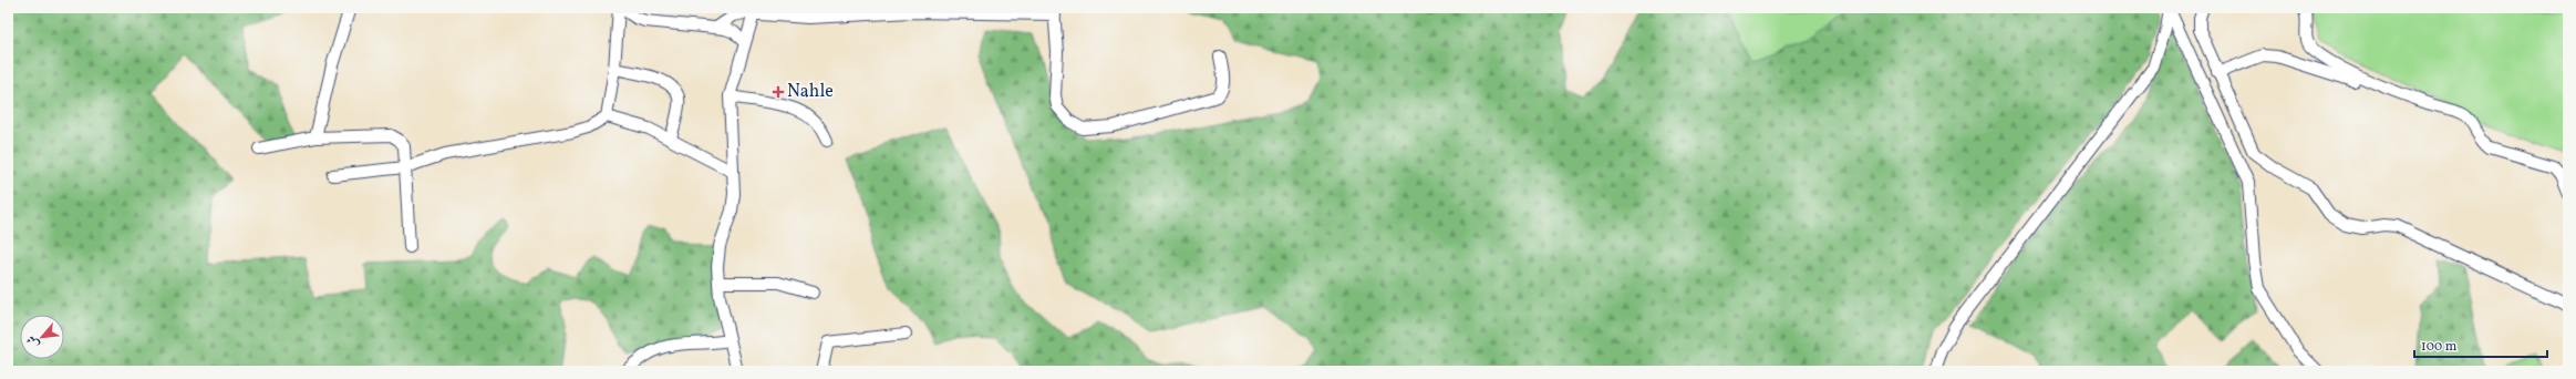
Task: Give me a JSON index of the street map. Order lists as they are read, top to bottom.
{
  "places": {
    "health": ["Nahle"]
  },
  "scale_bar": "100 m",
  "north": "bottom left"
}
